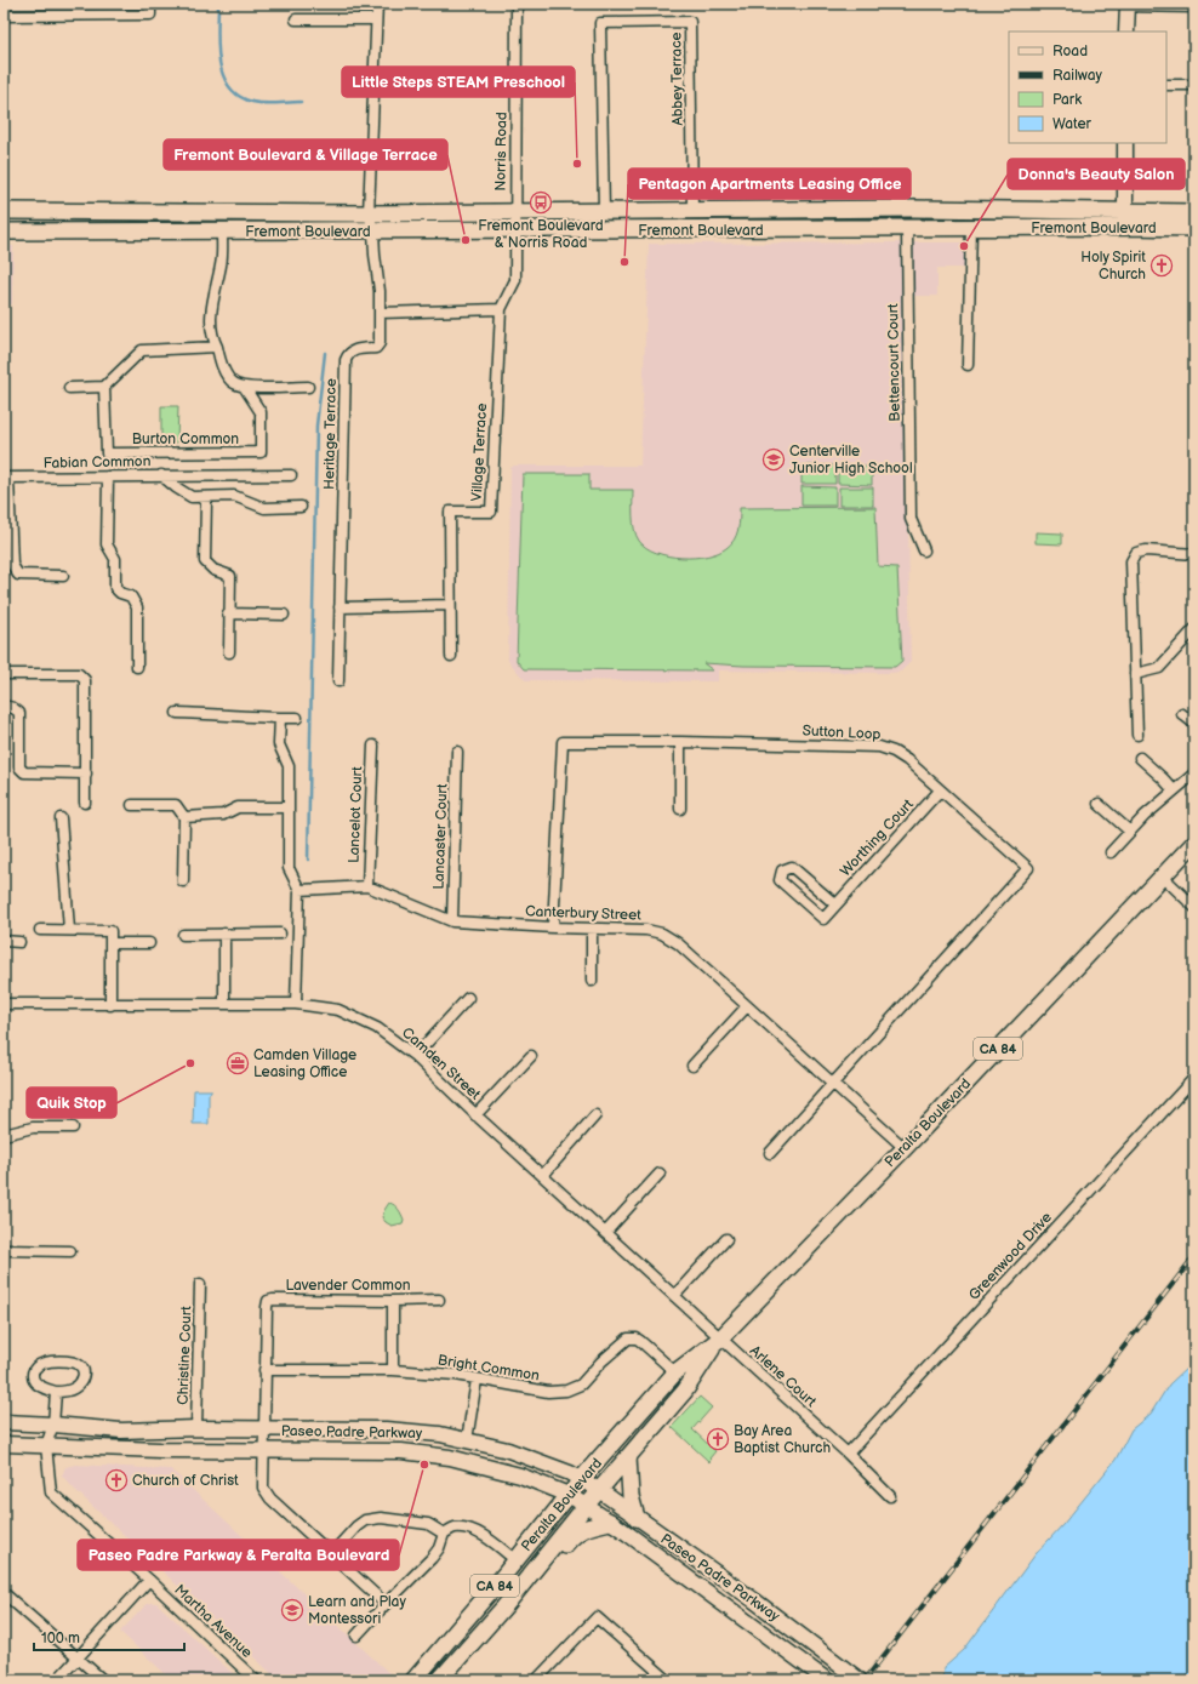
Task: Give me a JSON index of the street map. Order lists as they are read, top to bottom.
{
  "streets": {
    "main road": [
      "Fremont Boulevard",
      "CA 84",
      "Peralta Boulevard",
      "Paseo Padre Parkway"
    ],
    "street": [
      "Abbey Terrace",
      "Norris Road",
      "Bettencourt Court",
      "Heritage Terrace",
      "Burton Common",
      "Village Terrace",
      "Fabian Common",
      "Sutton Loop",
      "Lancelot Court",
      "Lancaster Court",
      "Worthing Court",
      "Canterbury Street",
      "Camden Street",
      "Greenwood Drive",
      "Lavender Common",
      "Christine Court",
      "Bright Common",
      "Arlene Court",
      "Martha Avenue"
    ]
  },
  "crossings": [
    ["Abbey Terrace", "Fremont Boulevard"],
    ["Norris Road", "Fremont Boulevard"],
    ["Norris Road", "Village Terrace"],
    ["Fremont Boulevard", "Bettencourt Court"],
    ["Fremont Boulevard", "Heritage Terrace"],
    ["Fremont Boulevard", "Burton Common"],
    ["Fremont Boulevard", "Village Terrace"],
    ["Sutton Loop", "Worthing Court"],
    ["Sutton Loop", "Canterbury Street"],
    ["Lancelot Court", "Canterbury Street"],
    ["Lancaster Court", "Canterbury Street"],
    ["Canterbury Street", "Peralta Boulevard"],
    ["Camden Street", "Peralta Boulevard"],
    ["Camden Street", "Arlene Court"],
    ["Peralta Boulevard", "Bright Common"],
    ["Peralta Boulevard", "Arlene Court"],
    ["Peralta Boulevard", "Paseo Padre Parkway"],
    ["Greenwood Drive", "Arlene Court"],
    ["Lavender Common", "Bright Common"],
    ["Christine Court", "Paseo Padre Parkway"],
    ["Paseo Padre Parkway", "Martha Avenue"]
  ],
  "places": {
    "other": [
      "Little Steps STEAM Preschool",
      "Fremont Boulevard & Village Terrace",
      "Donna's Beauty Salon",
      "Pentagon Apartments Leasing Office",
      "Quik Stop",
      "Paseo Padre Parkway & Peralta Boulevard"
    ],
    "bus stop": ["Fremont Boulevard & Norris Road"],
    "church": ["Holy Spirit Church", "Bay Area Baptist Church", "Church of Christ"],
    "school or university": ["Centerville Junior High School", "Learn and Play Montessori"],
    "office": ["Camden Village Leasing Office"]
  },
  "legend": [
    "Road",
    "Railway",
    "Park",
    "Water"
  ],
  "scale_bar": "100 m"
}
